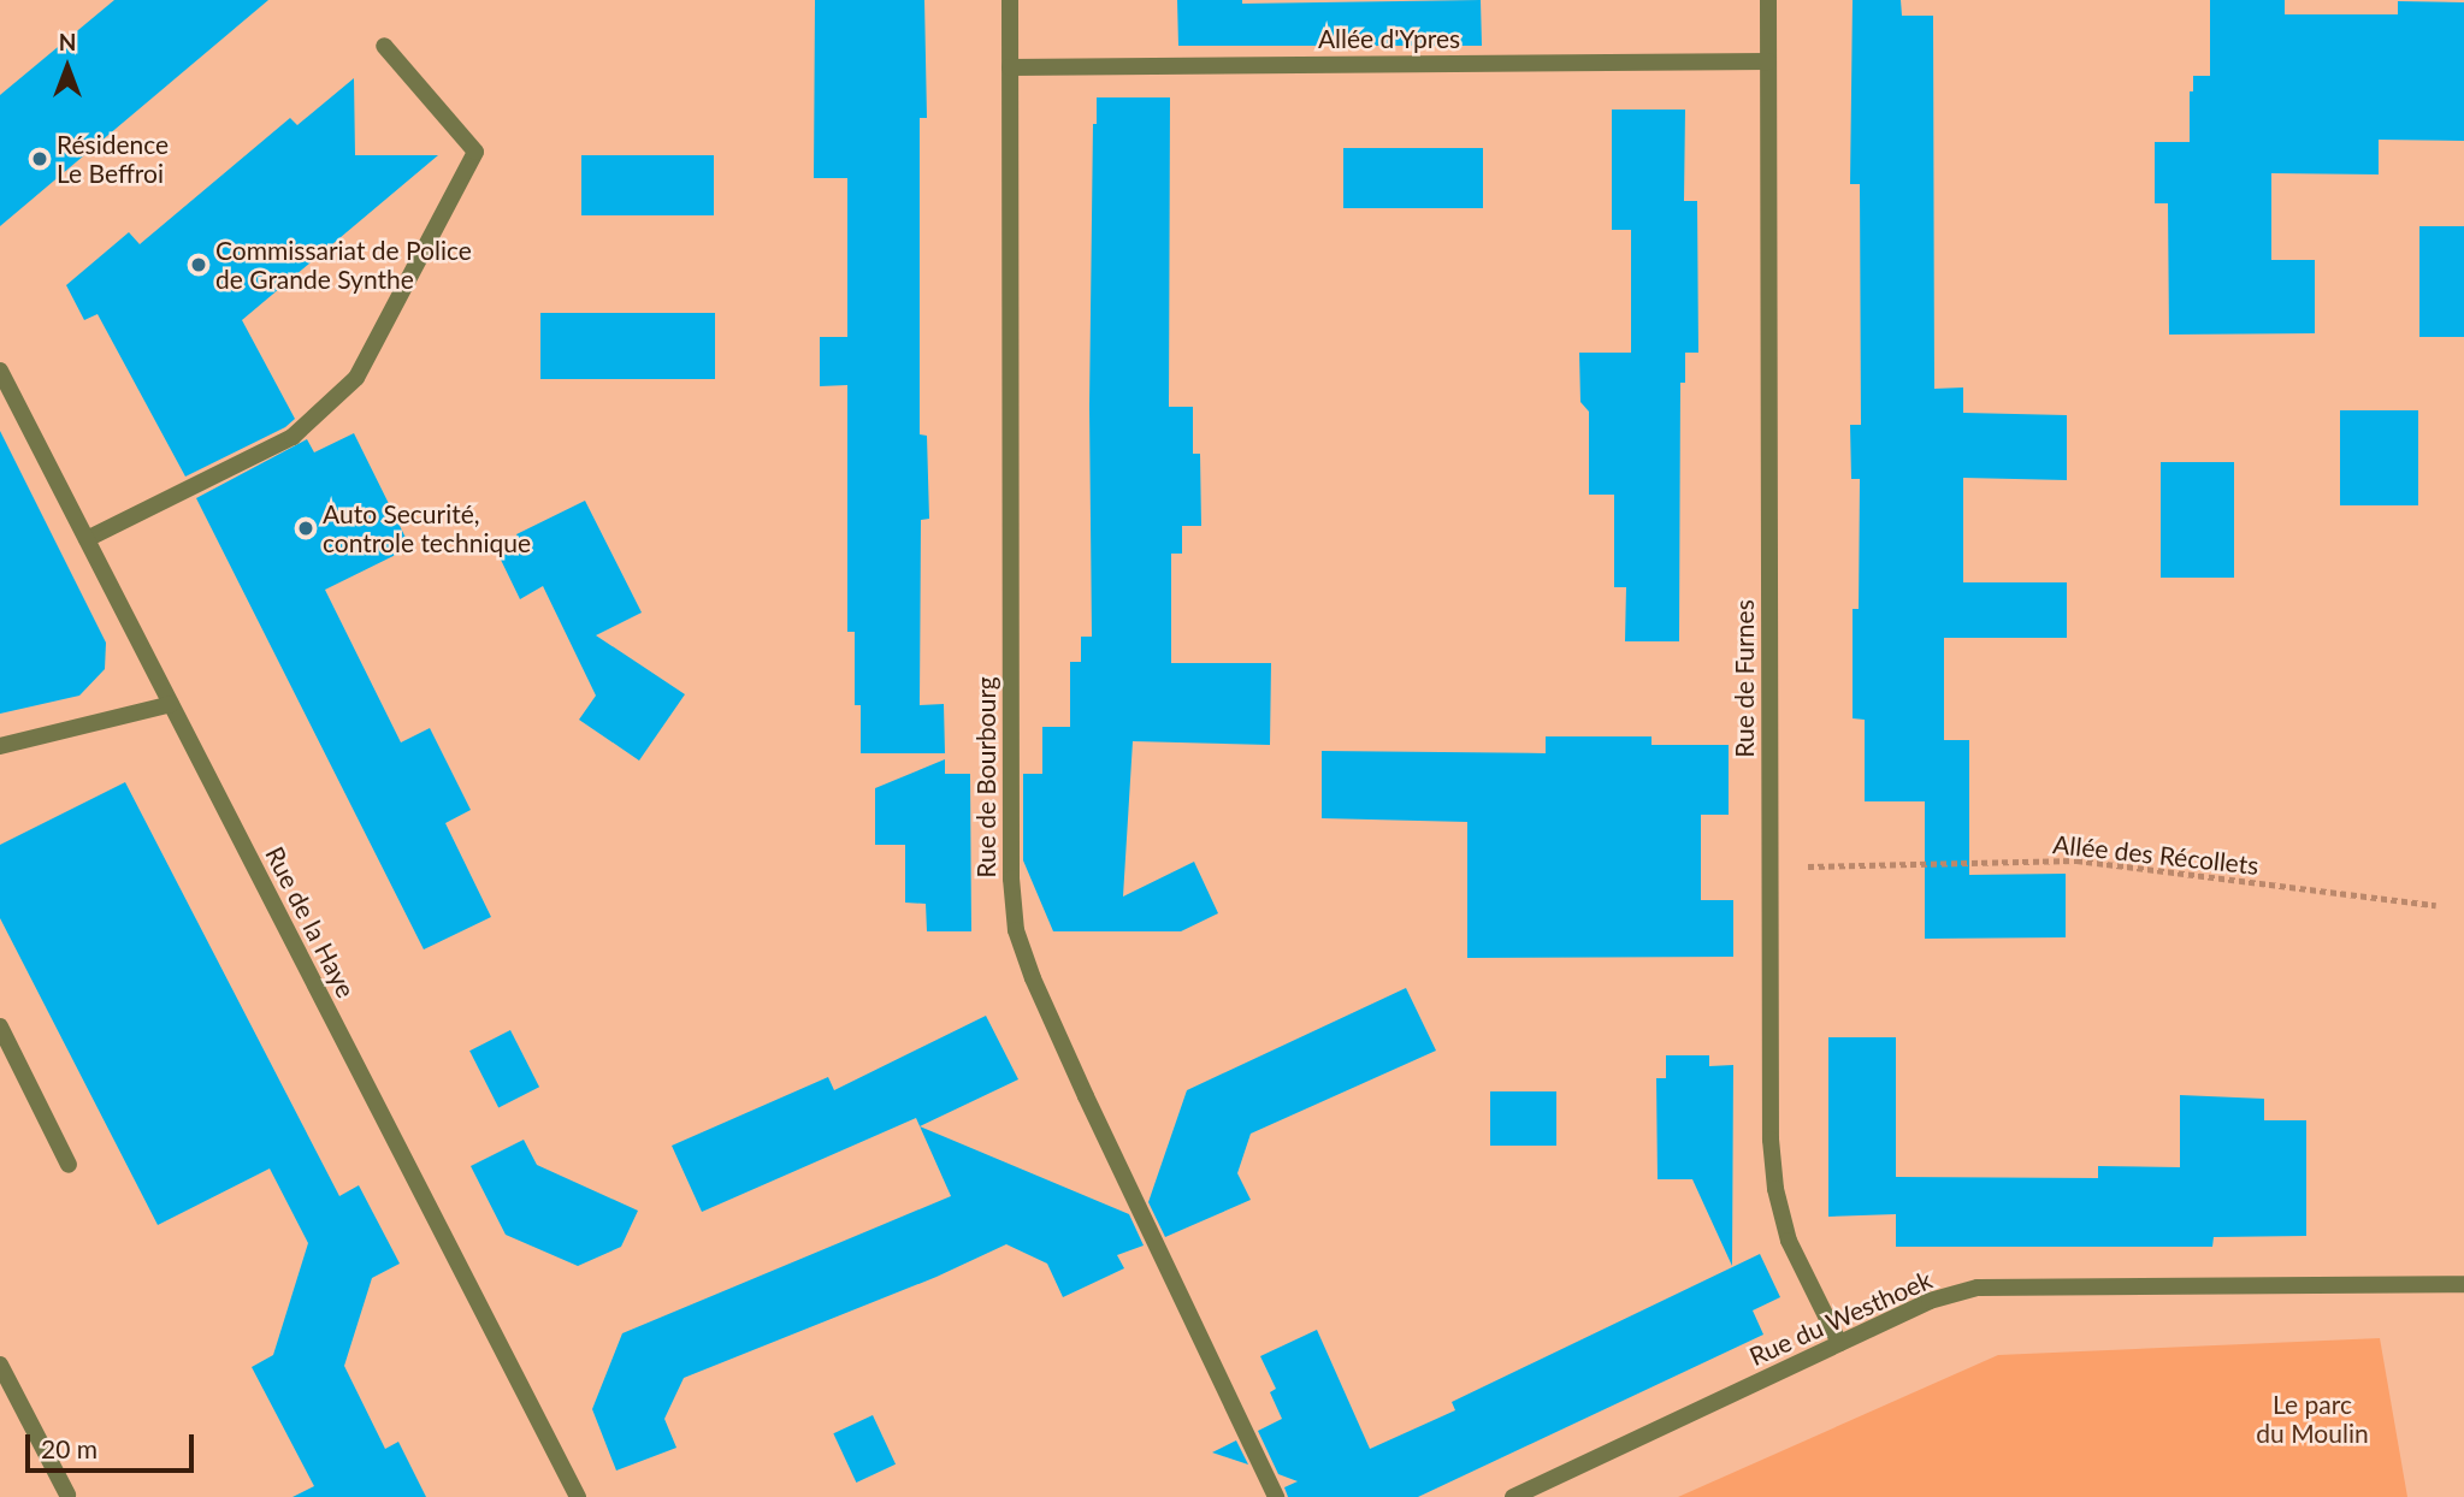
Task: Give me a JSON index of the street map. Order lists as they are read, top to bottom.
{
  "streets": {
    "street": [
      "Allée d'Ypres",
      "Rue de Furnes",
      "Rue de Bourbourg",
      "Rue de la Haye",
      "Rue du Westhoek"
    ],
    "path": ["Allée des Récollets"]
  },
  "crossings": [
    ["Allée d'Ypres", "Rue de Furnes"],
    ["Allée d'Ypres", "Rue de Bourbourg"],
    ["Rue de Furnes", "Allée des Récollets"],
    ["Rue de Furnes", "Rue du Westhoek"]
  ],
  "parks": ["Le parc du Moulin"],
  "places": ["Résidence Le Beffroi", "Commissariat de Police de Grande Synthe", "Auto Securité, controle technique"],
  "scale_bar": "20 m",
  "north": "top"
}
